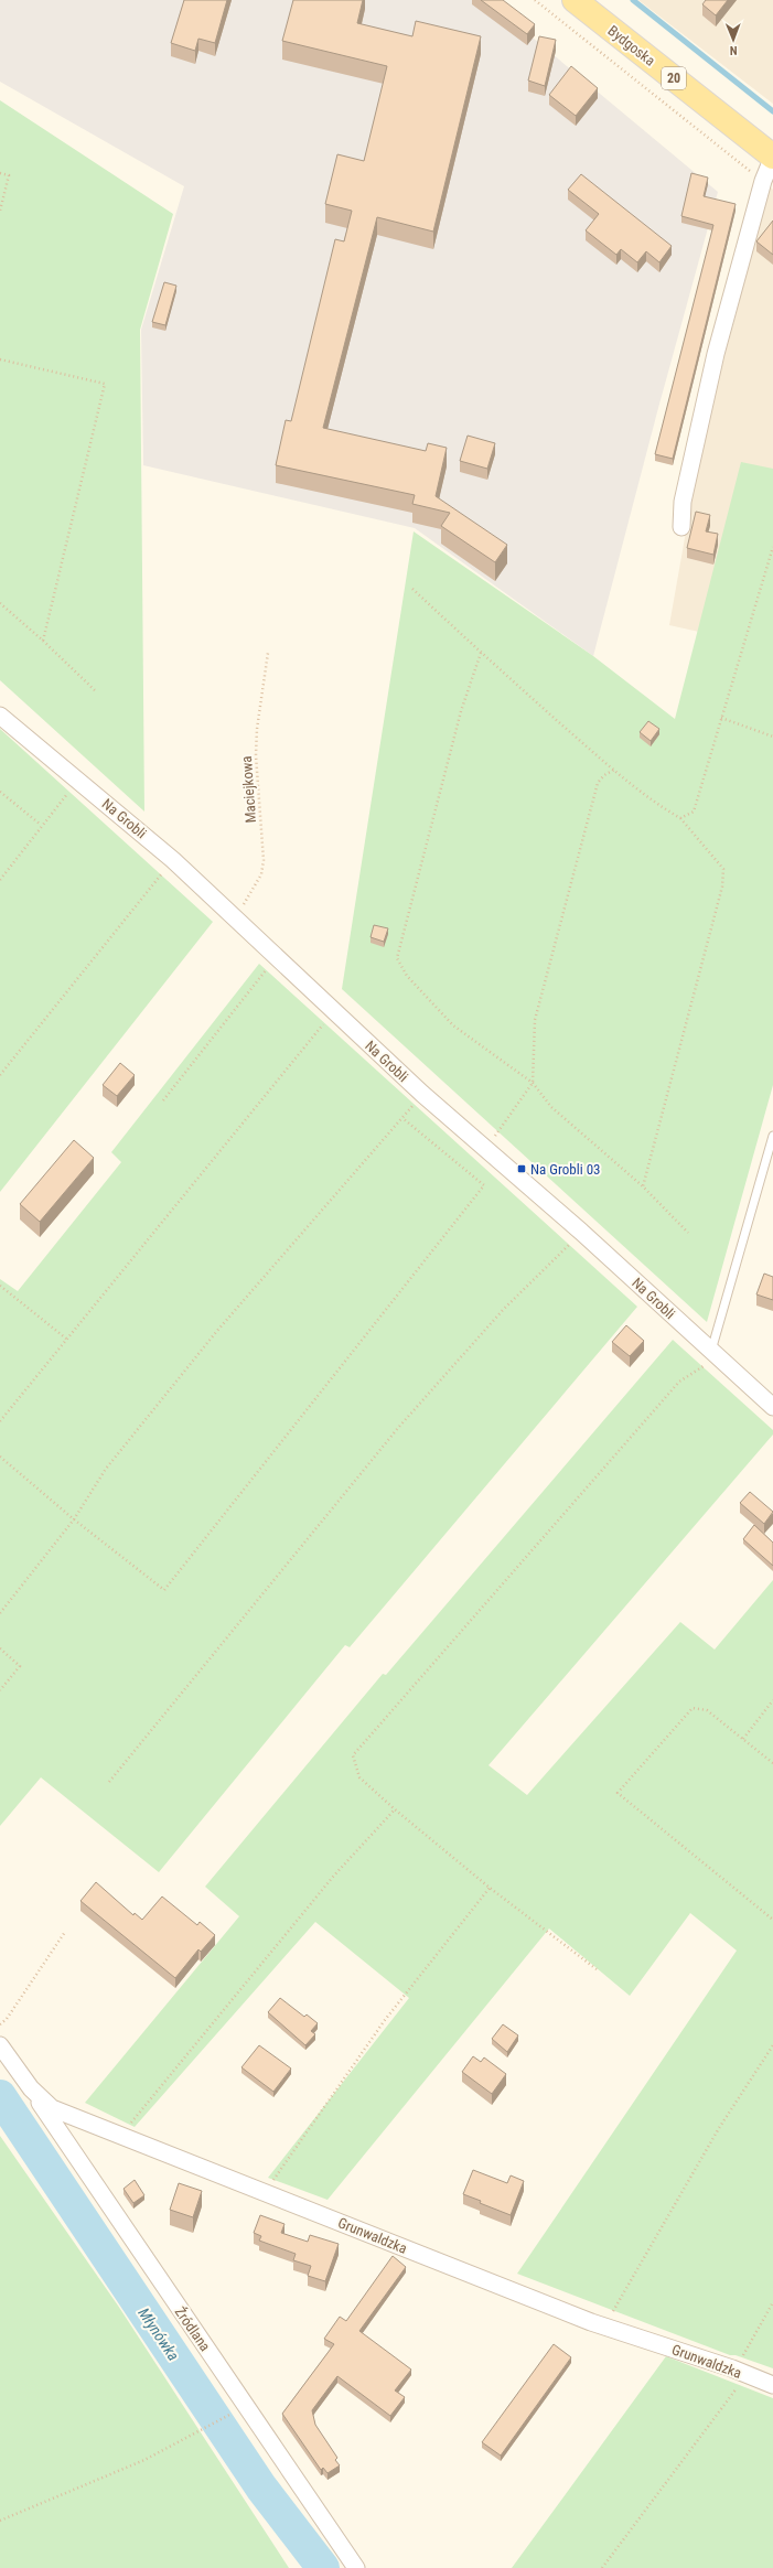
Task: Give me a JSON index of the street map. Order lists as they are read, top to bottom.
{
  "streets": {
    "main road": ["Bydgoska", "20"],
    "street": ["Na Grobli", "Grunwaldzka", "Źródlana"],
    "path": ["Maciejkowa"]
  },
  "crossings": [
    ["Maciejkowa", "Na Grobli"],
    ["Grunwaldzka", "Źródlana"]
  ],
  "water": ["Młynówka"],
  "places": {
    "transit": ["Na Grobli 03"]
  },
  "north": "bottom"
}
